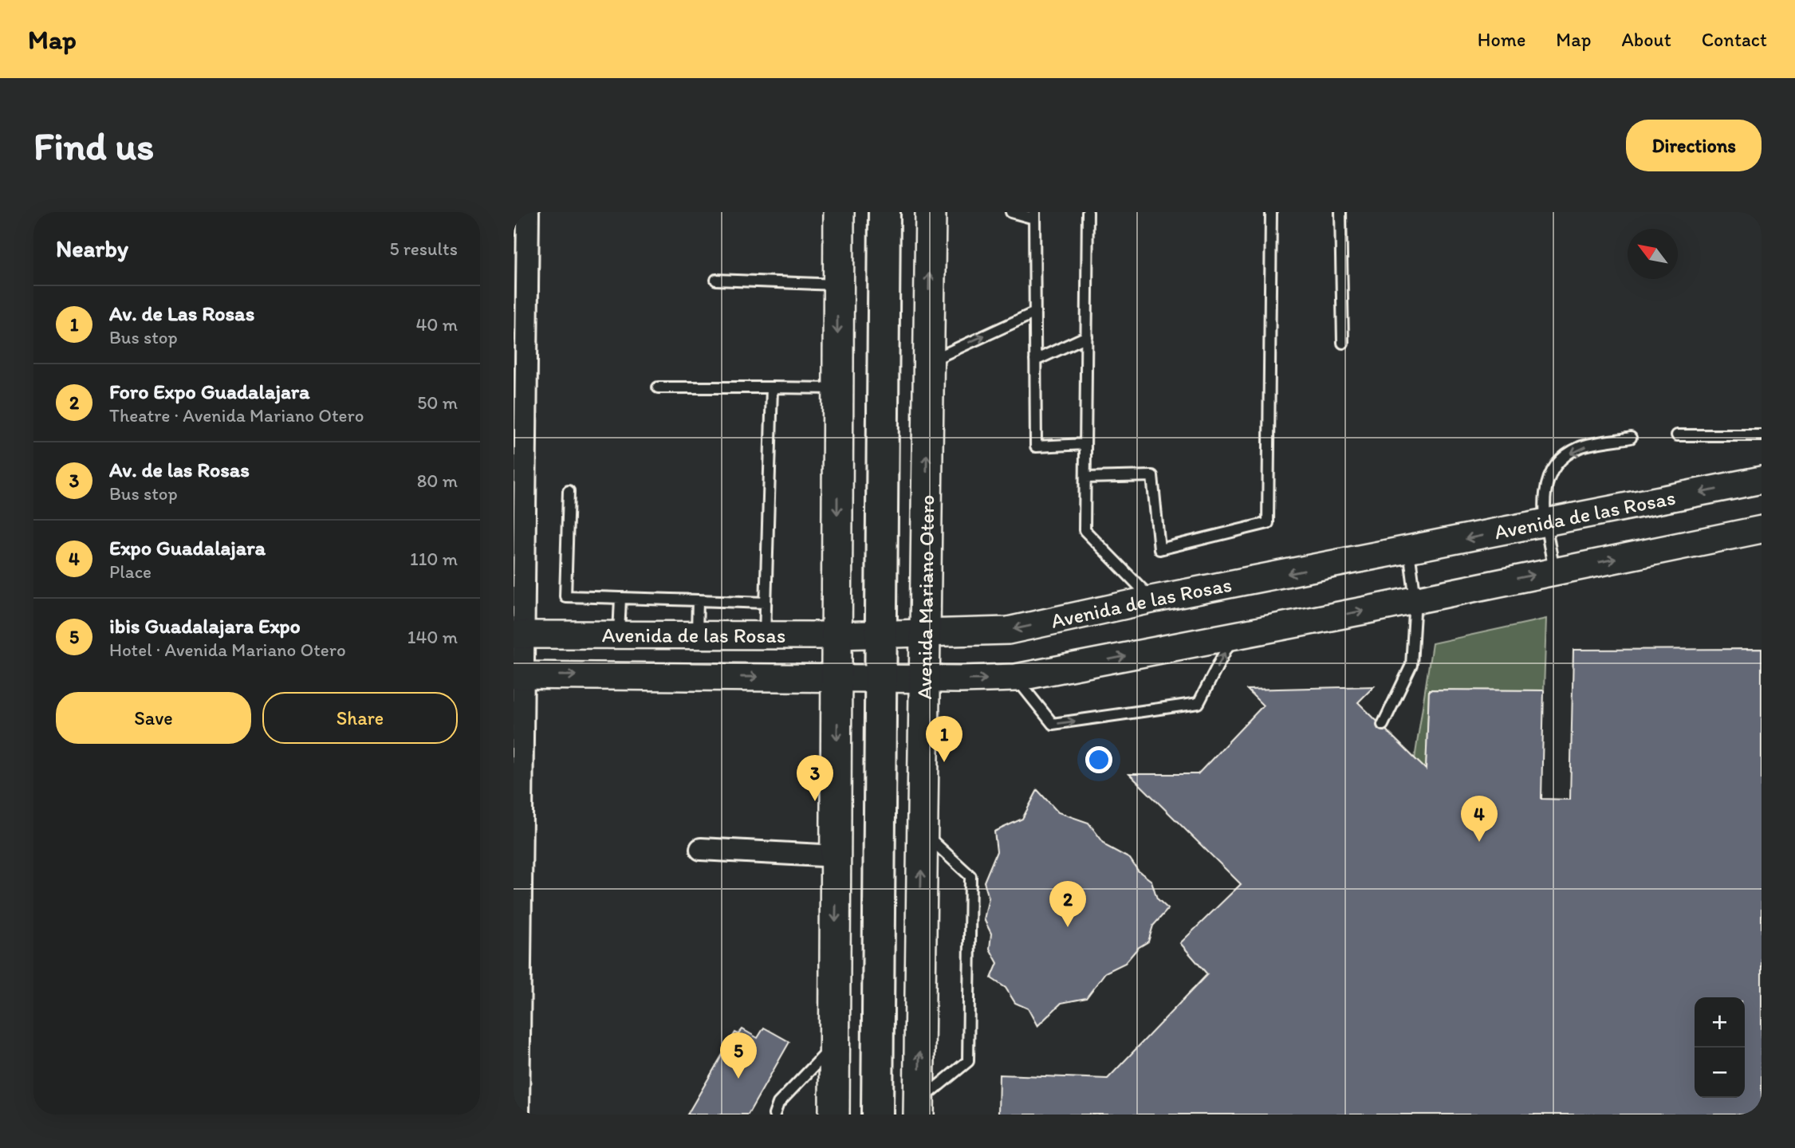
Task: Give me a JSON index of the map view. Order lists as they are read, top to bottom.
{
  "streets": {
    "main road": ["Avenida Mariano Otero"],
    "street": ["Avenida de las Rosas"]
  },
  "crossings": [
    ["Avenida de las Rosas", "Avenida Mariano Otero"]
  ],
  "north": "top left",
  "page": {
    "header": "Map",
    "nav": [
      "Home",
      "Map",
      "About",
      "Contact"
    ],
    "buttons": [
      "Directions",
      ["Save", "Share"]
    ],
    "title": "Find us",
    "heading": ["Nearby", "5 results"],
    "list": [
      {
        "mark": "1",
        "name": "Av. de Las Rosas",
        "note": "Bus stop",
        "value": "40 m"
      },
      {
        "mark": "2",
        "name": "Foro Expo Guadalajara",
        "note": "Theatre · Avenida Mariano Otero",
        "value": "50 m"
      },
      {
        "mark": "3",
        "name": "Av. de las Rosas",
        "note": "Bus stop",
        "value": "80 m"
      },
      {
        "mark": "4",
        "name": "Expo Guadalajara",
        "note": "Place",
        "value": "110 m"
      },
      {
        "mark": "5",
        "name": "ibis Guadalajara Expo",
        "note": "Hotel · Avenida Mariano Otero",
        "value": "140 m"
      }
    ],
    "pins": [
      "1",
      "3",
      "4",
      "2",
      "5"
    ],
    "map_buttons": ["+", "−"]
  }
}
